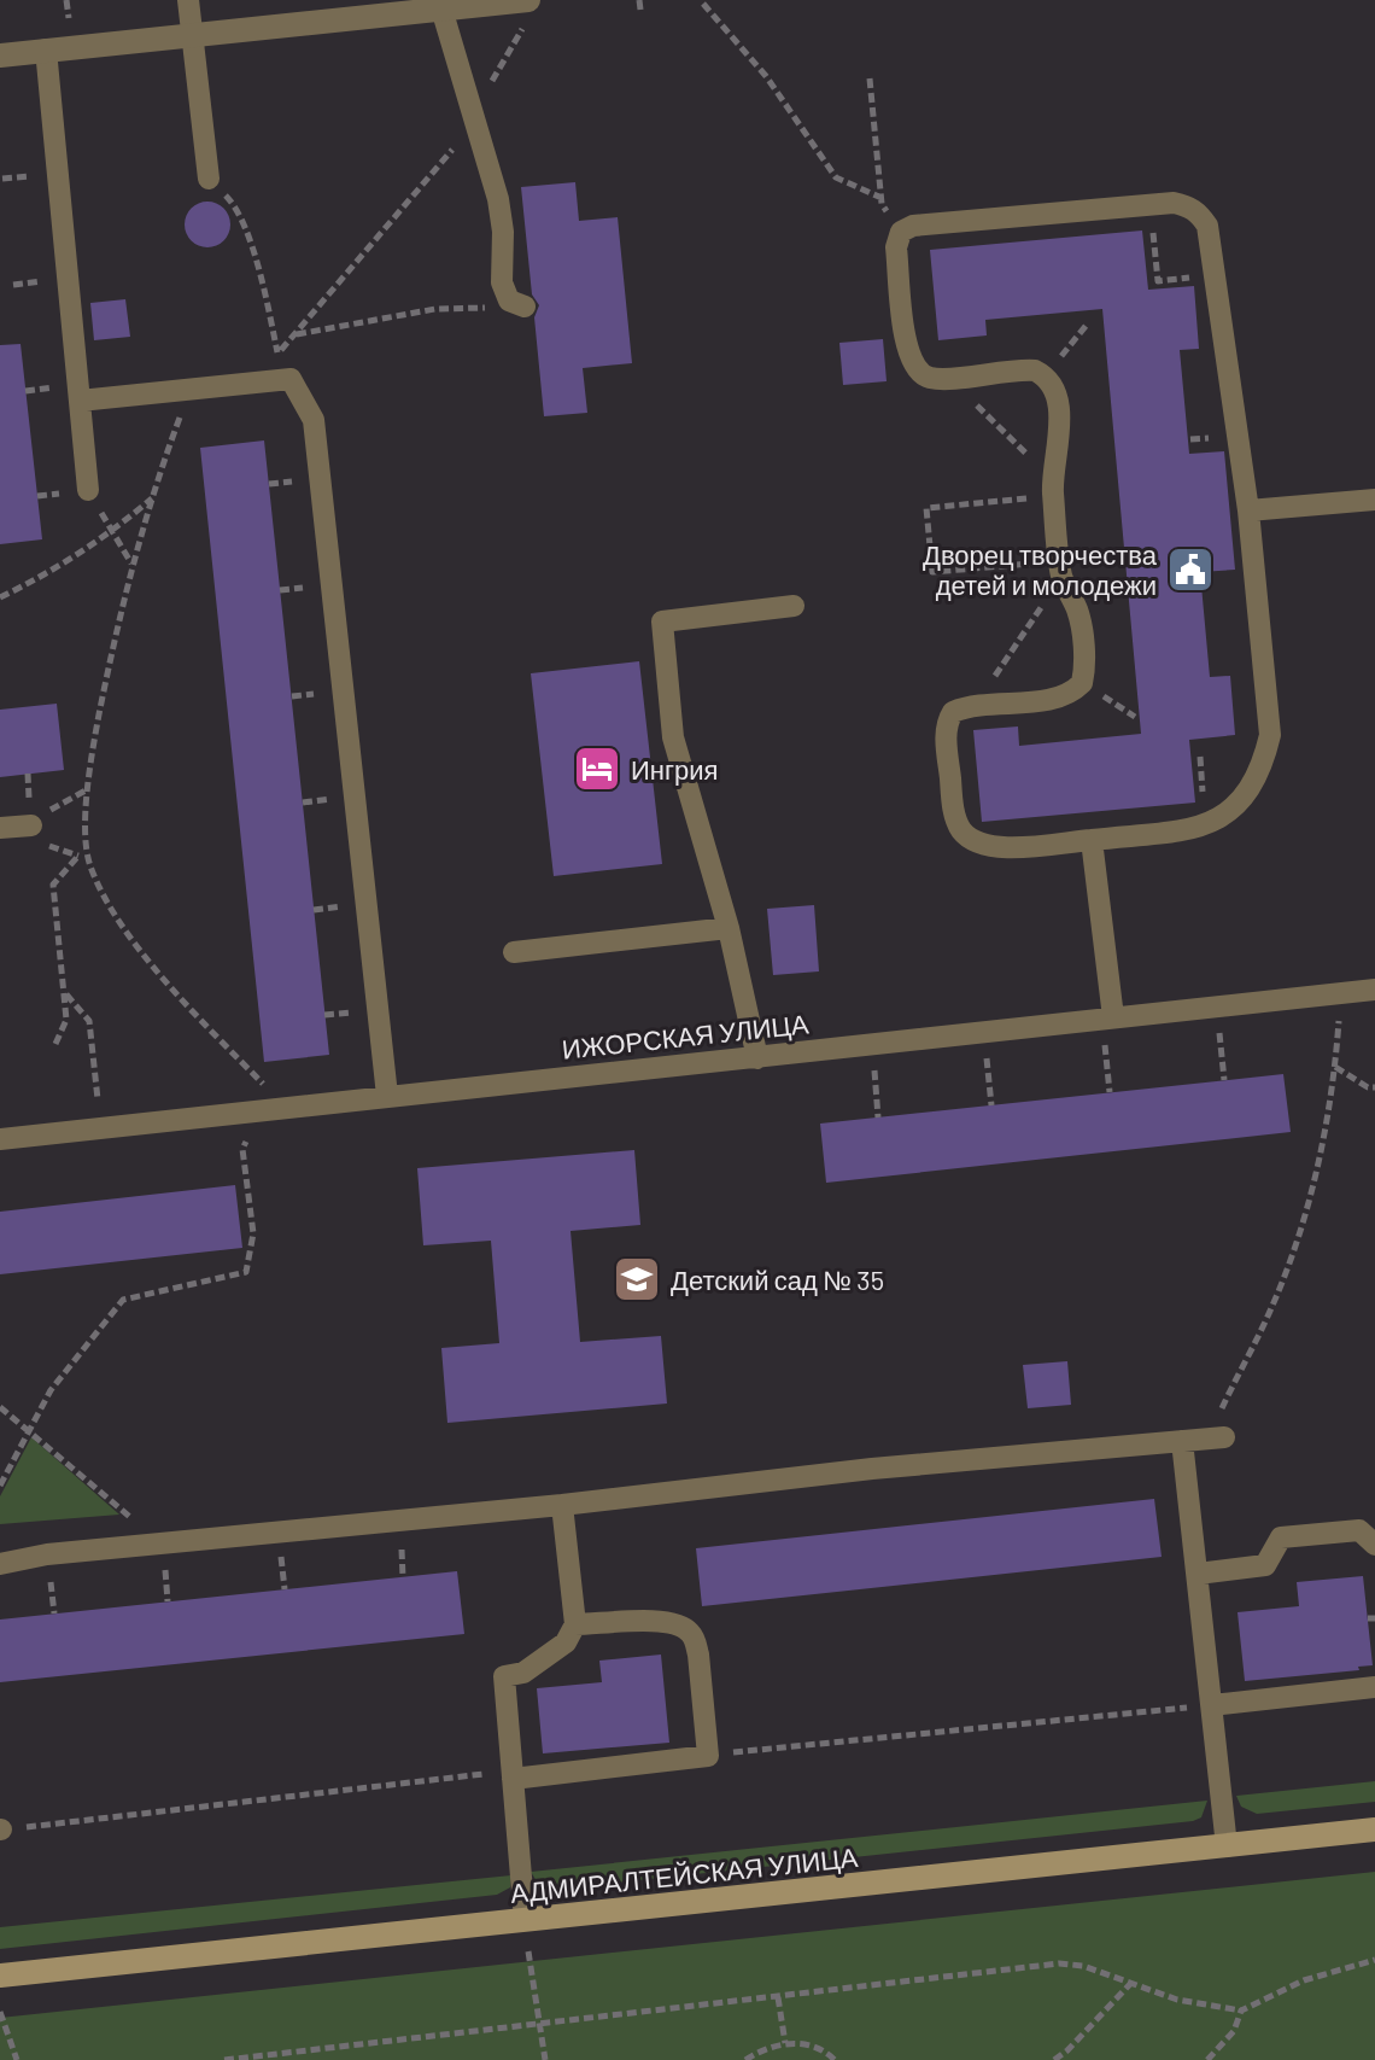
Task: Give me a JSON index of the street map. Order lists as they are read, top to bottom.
{
  "streets": {
    "street": ["АДМИРАЛТЕЙСКАЯ УЛИЦА"],
    "lane": ["ИЖОРСКАЯ УЛИЦА"]
  },
  "places": {
    "public building": ["Дворец творчества детей и молодежи"],
    "hotel": ["Ингрия"],
    "school or university": ["Детский сад № 35"]
  }
}
